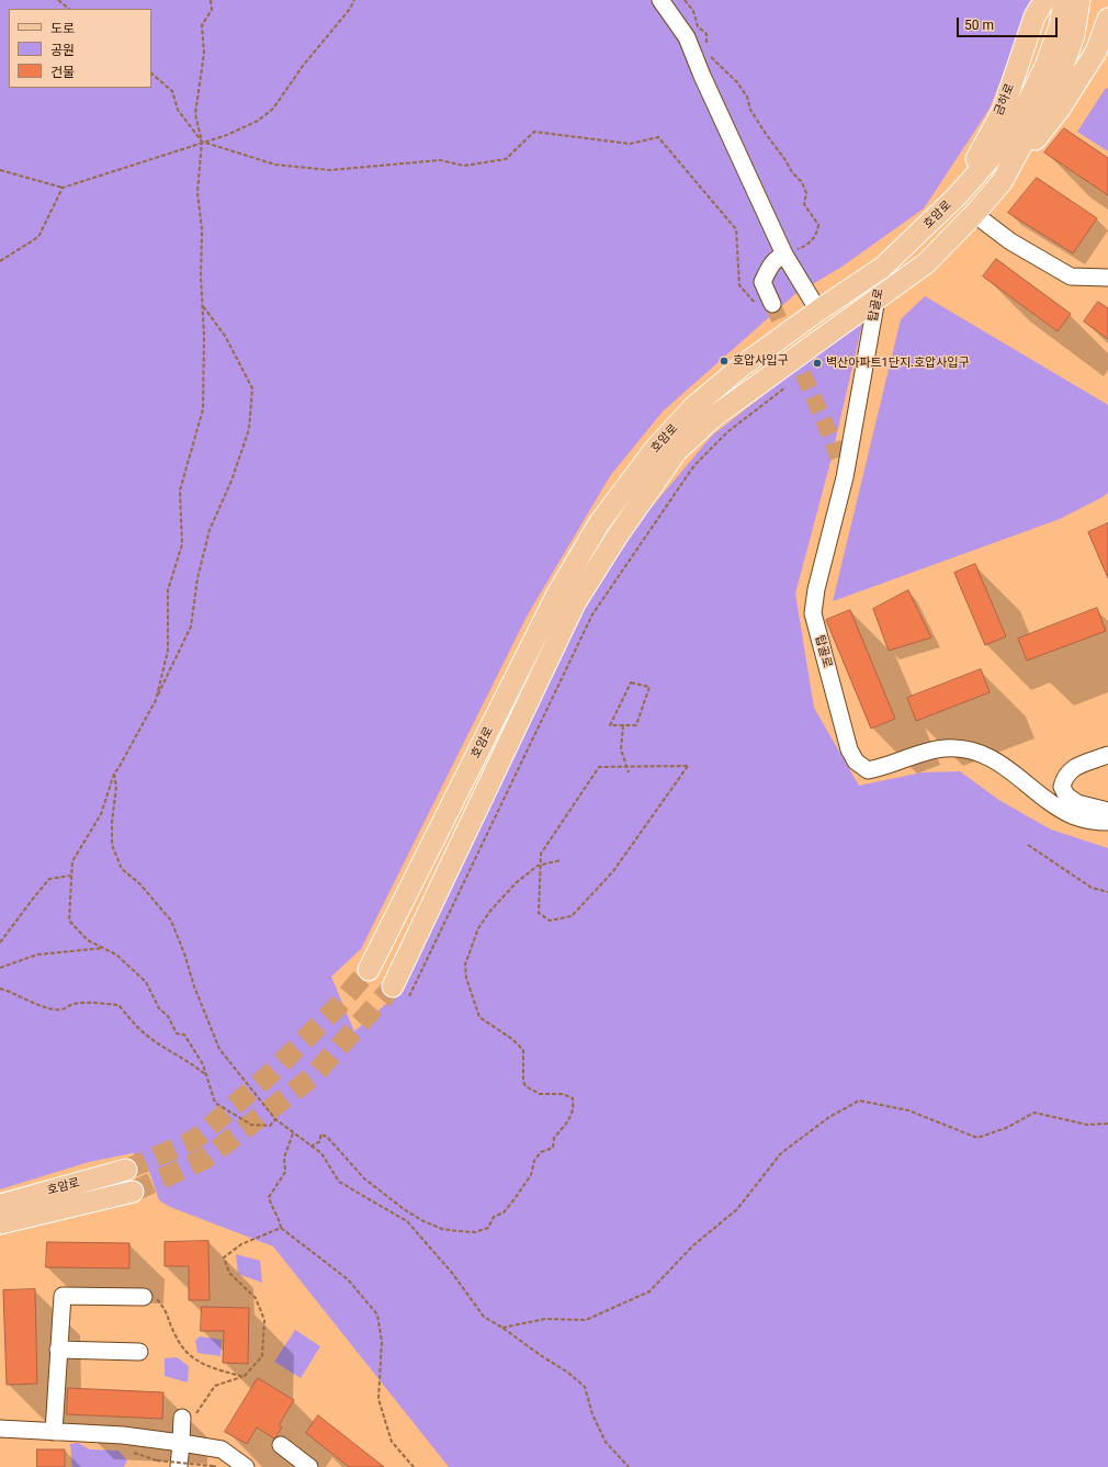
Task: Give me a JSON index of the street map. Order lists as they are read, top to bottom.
{
  "streets": {
    "main road": ["금하로", "호암로"],
    "street": ["탑골로"]
  },
  "crossings": [
    ["금하로", "호암로"],
    ["호암로", "탑골로"]
  ],
  "places": ["호압사입구", "벽산아파트1단지.호압사입구"],
  "legend": ["도로", "공원", "건물"],
  "scale_bar": "50 m"
}
